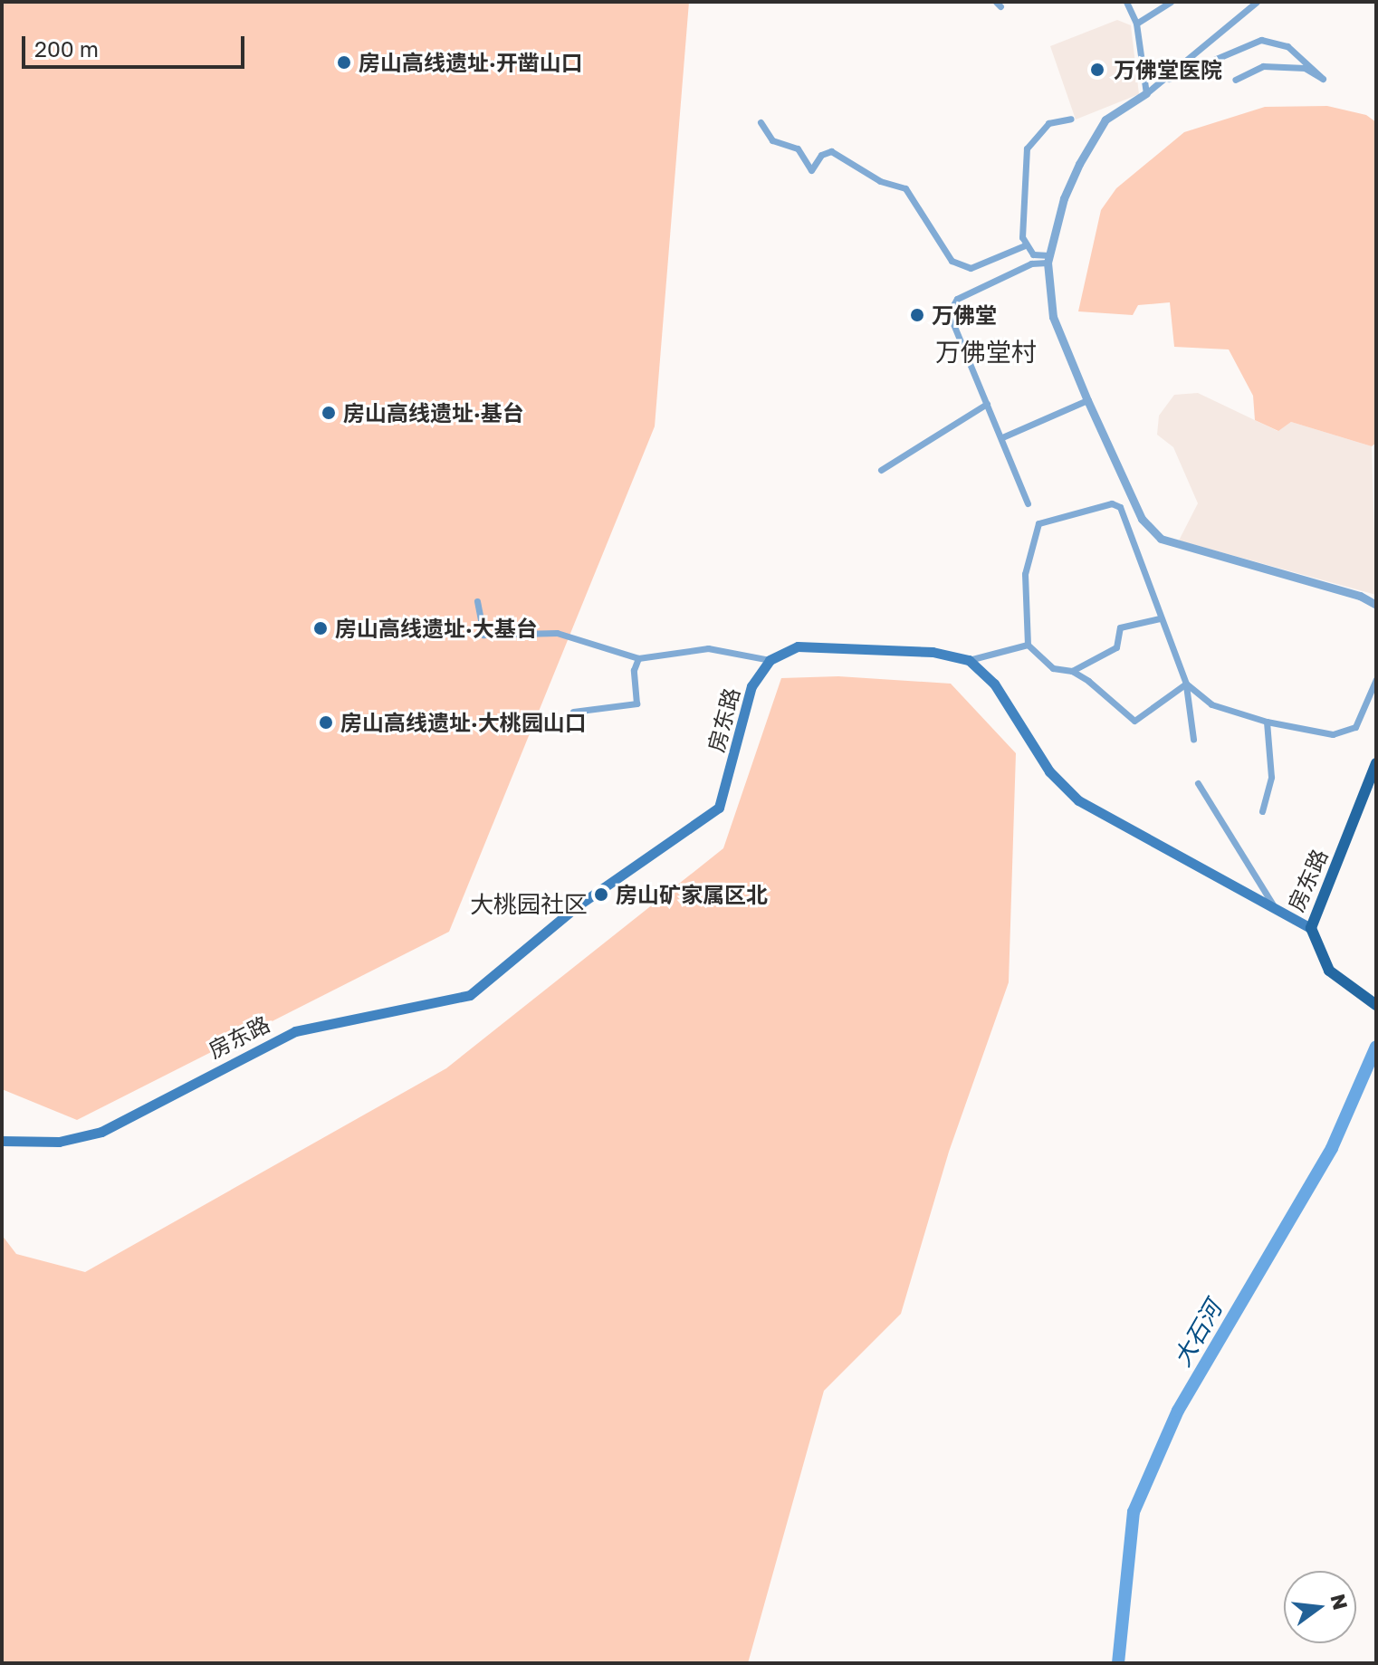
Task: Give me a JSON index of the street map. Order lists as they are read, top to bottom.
{
  "streets": {
    "main road": ["房东路"]
  },
  "districts": ["万佛堂村", "大桃园社区"],
  "water": ["大石河"],
  "places": [
    "房山高线遗址·开凿山口",
    "万佛堂医院",
    "万佛堂",
    "房山高线遗址·基台",
    "房山高线遗址·大基台",
    "房山高线遗址·大桃园山口",
    "房山矿家属区北"
  ],
  "scale_bar": "200 m",
  "north": "right"
}
